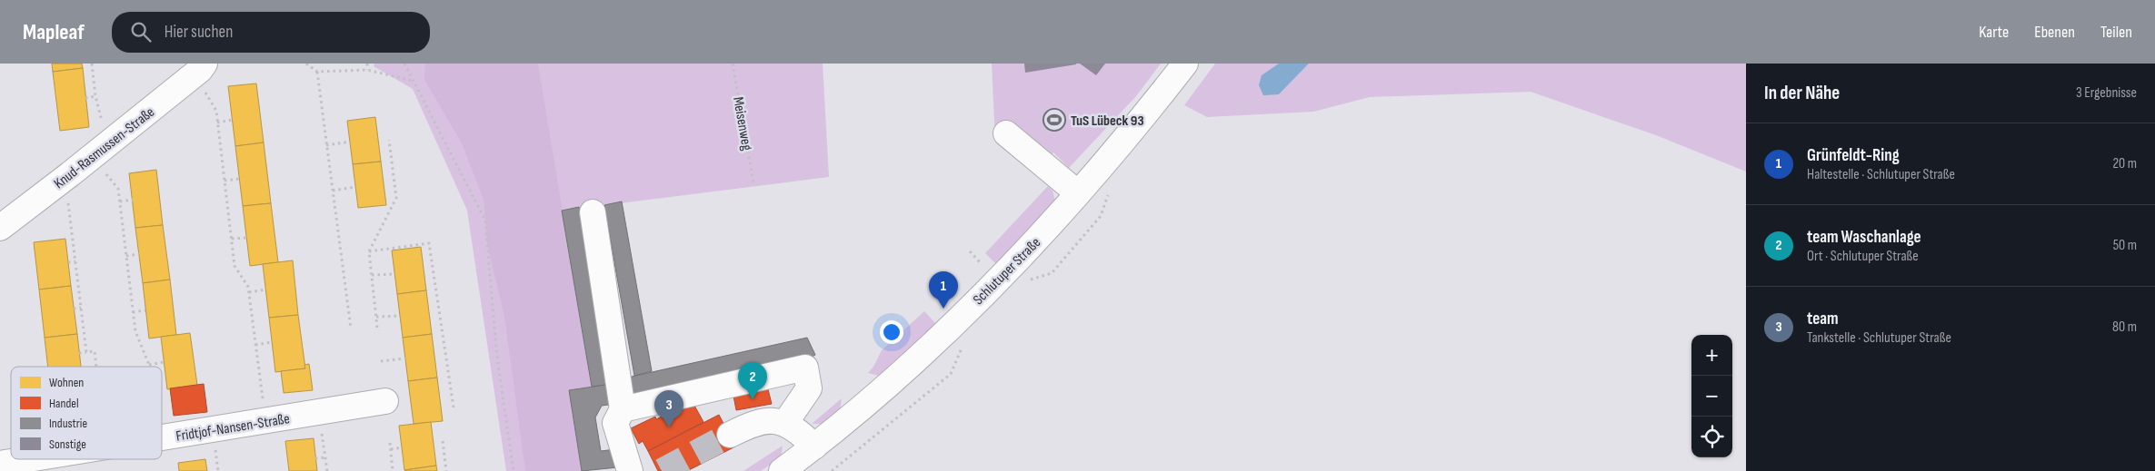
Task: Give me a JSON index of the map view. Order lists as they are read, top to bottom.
{
  "streets": {
    "street": ["Knud-Rasmussen-Straße", "Schlutuper Straße", "Fridtjof-Nansen-Straße"],
    "path": ["Meisenweg"]
  },
  "places": {
    "sports": ["TuS Lübeck 93"]
  },
  "legend": [
    "Wohnen",
    "Handel",
    "Industrie",
    "Sonstige"
  ],
  "page": {
    "header": "Mapleaf",
    "search": "Hier suchen",
    "nav": ["Karte", "Ebenen", "Teilen"],
    "heading": ["In der Nähe", "3 Ergebnisse"],
    "list": [
      {
        "mark": "1",
        "name": "Grünfeldt-Ring",
        "note": "Haltestelle · Schlutuper Straße",
        "value": "20 m"
      },
      {
        "mark": "2",
        "name": "team Waschanlage",
        "note": "Ort · Schlutuper Straße",
        "value": "50 m"
      },
      {
        "mark": "3",
        "name": "team",
        "note": "Tankstelle · Schlutuper Straße",
        "value": "80 m"
      }
    ],
    "pins": ["1", "2", "3"],
    "map_buttons": ["+", "−"]
  }
}
